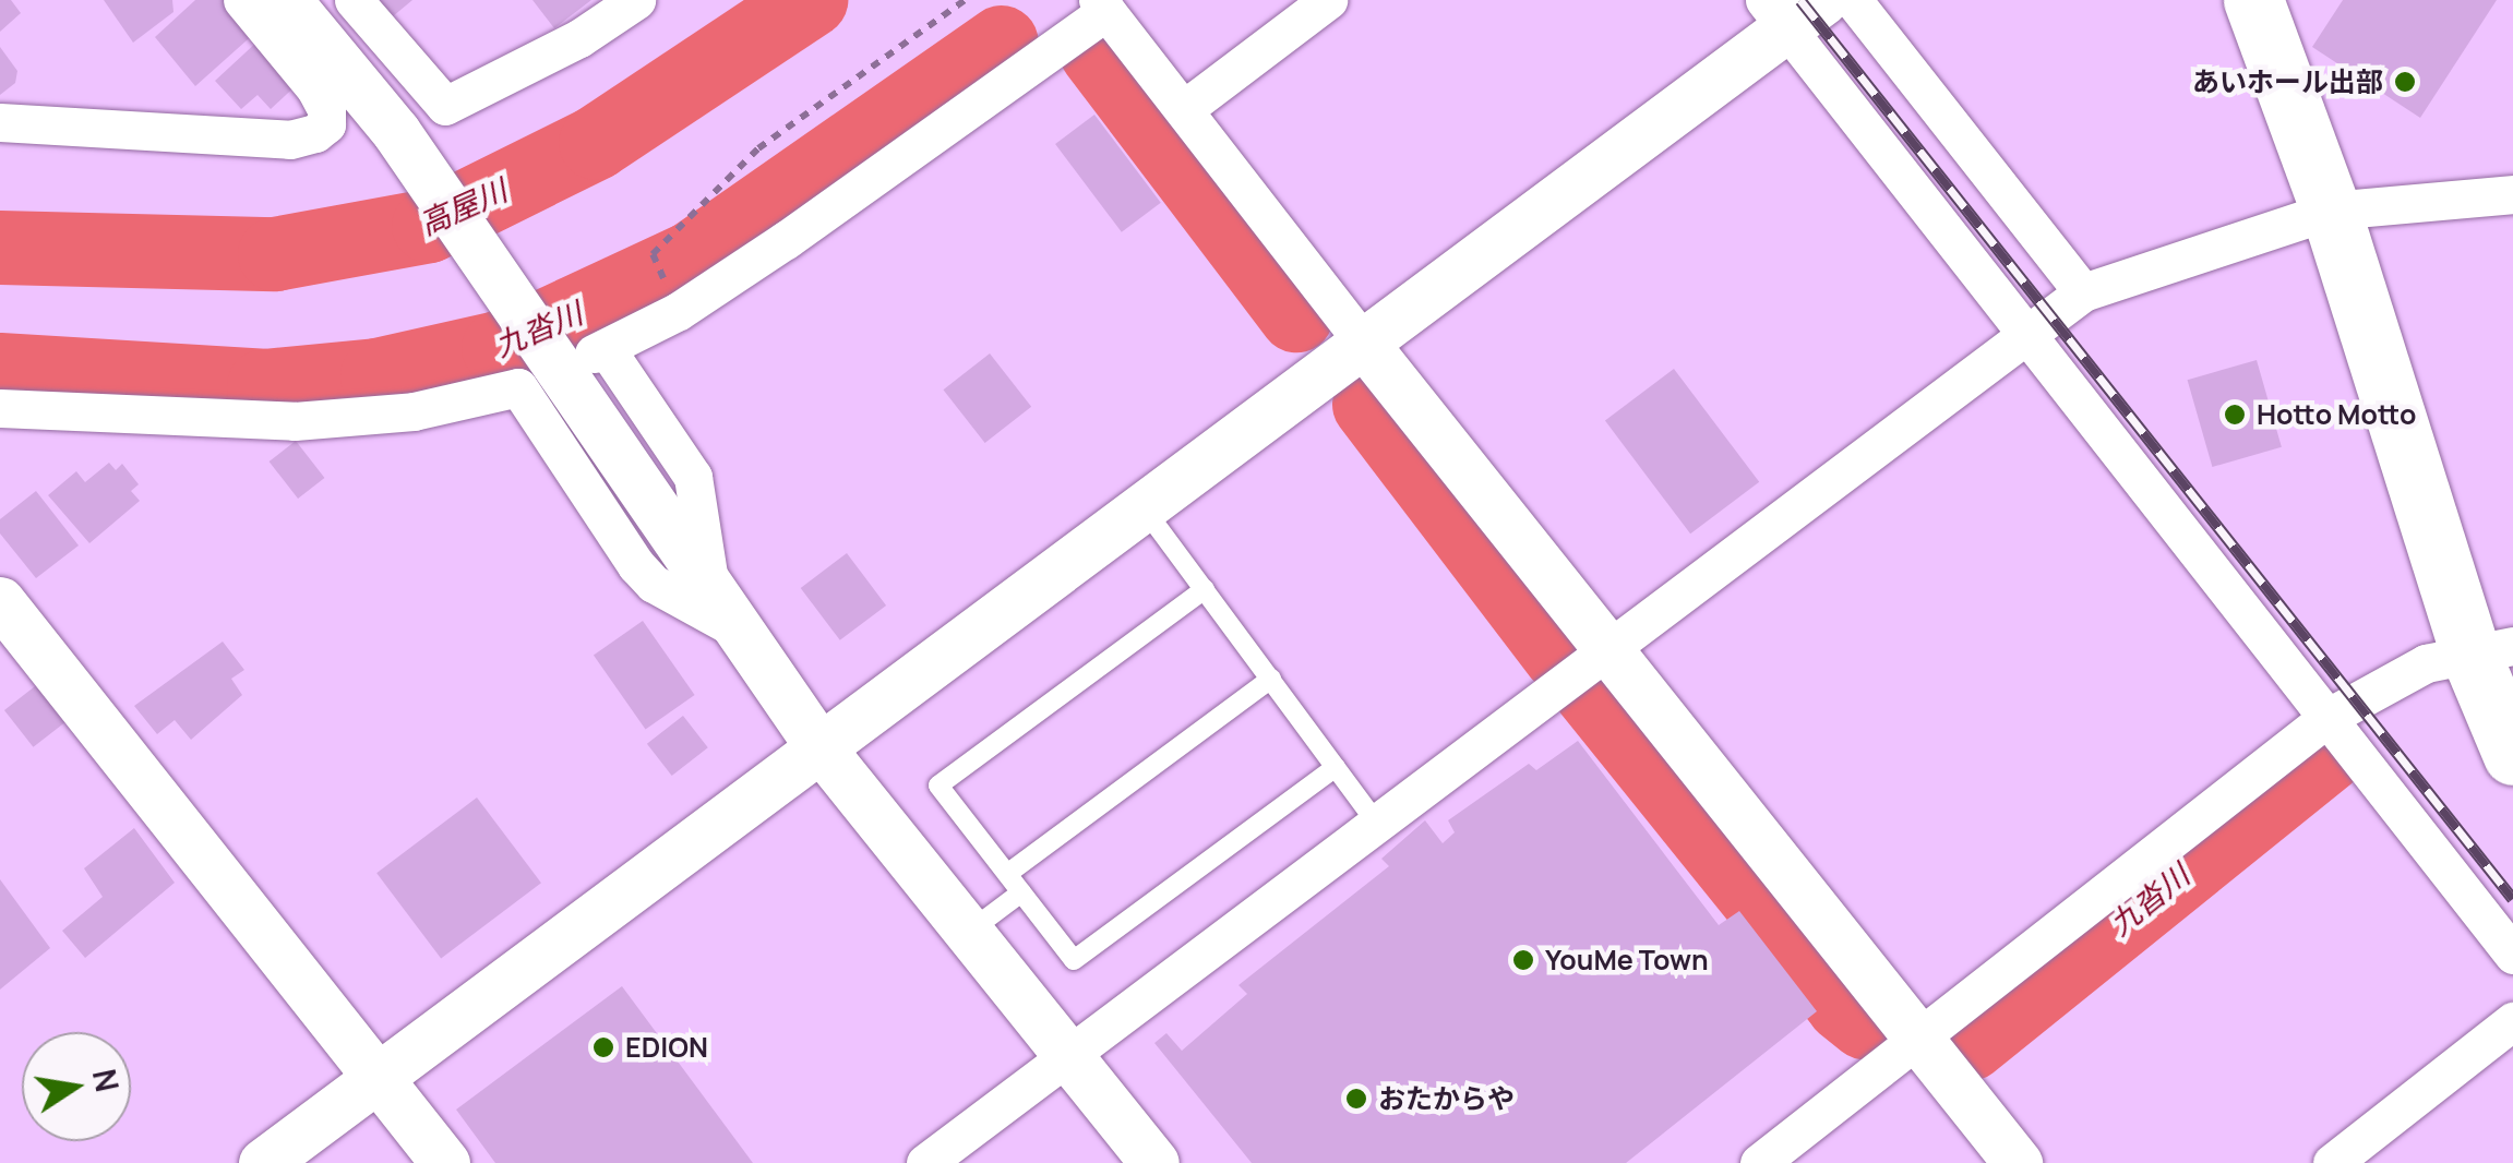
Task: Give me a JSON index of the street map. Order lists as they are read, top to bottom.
{
  "water": ["高屋川", "九沓川"],
  "places": [
    "あいホール出部",
    "Hotto Motto",
    "YouMe Town",
    "EDION",
    "おたからや"
  ],
  "north": "right"
}
